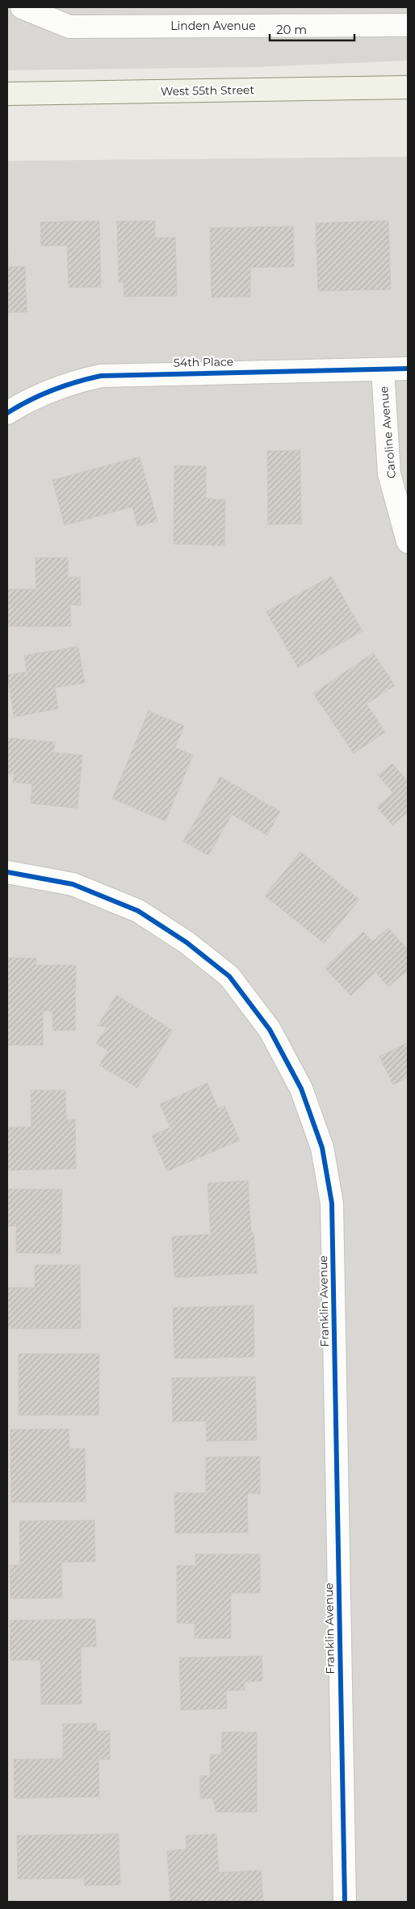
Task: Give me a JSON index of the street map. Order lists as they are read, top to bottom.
{
  "streets": {
    "main road": ["West 55th Street"],
    "street": [
      "Linden Avenue",
      "54th Place",
      "Caroline Avenue",
      "Franklin Avenue"
    ]
  },
  "crossings": [
    ["54th Place", "Caroline Avenue"]
  ],
  "scale_bar": "20 m"
}
